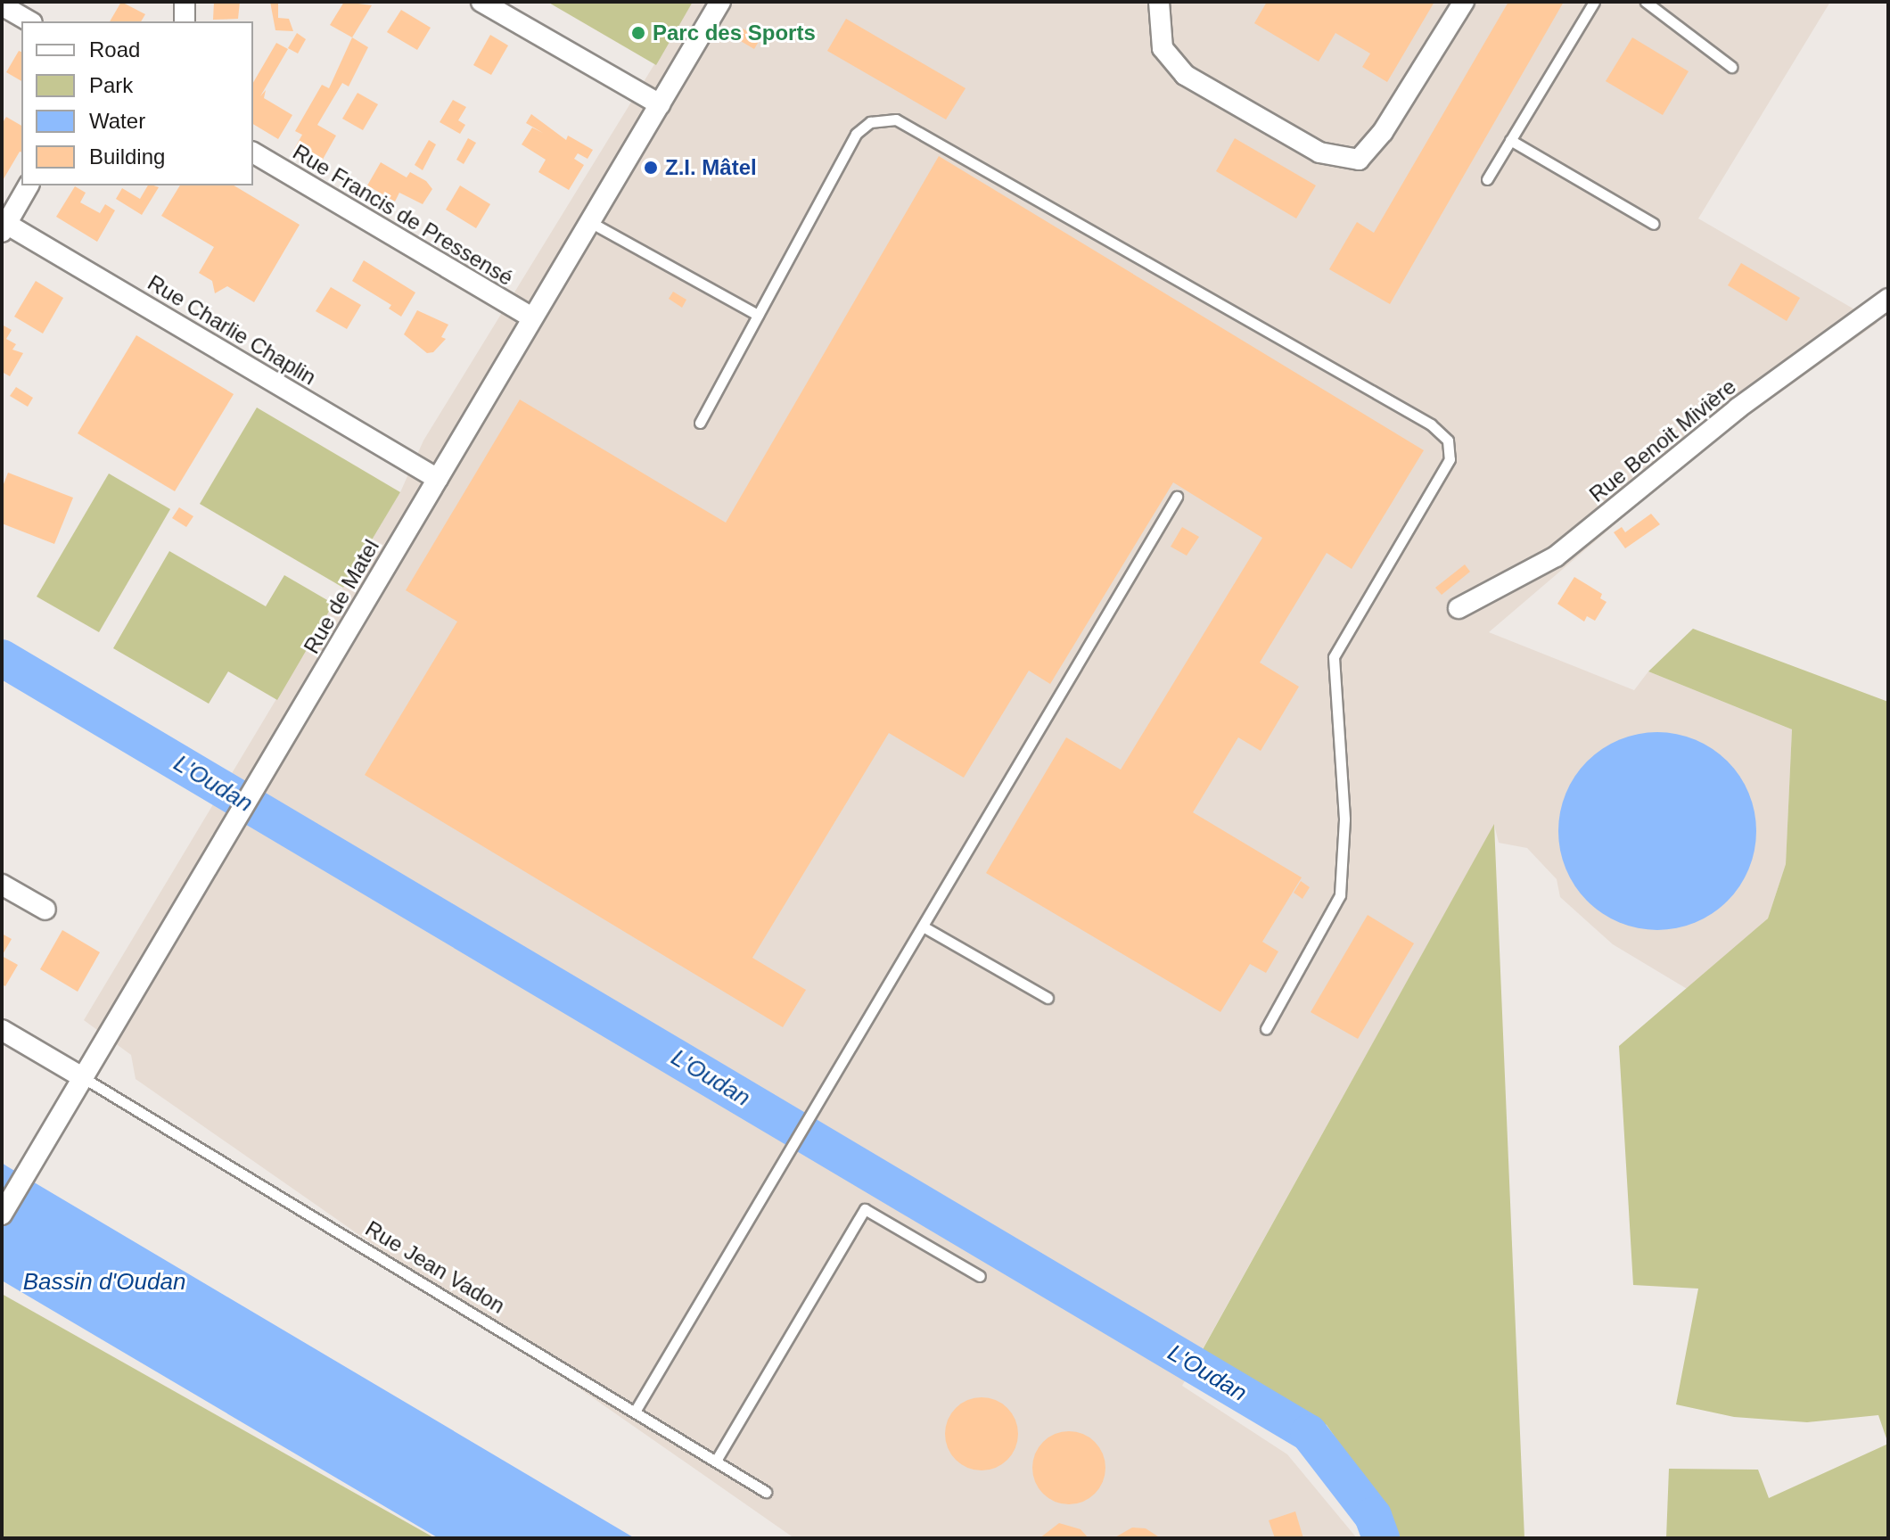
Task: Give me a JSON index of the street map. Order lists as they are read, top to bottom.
{
  "streets": {
    "street": [
      "Rue Francis de Pressensé",
      "Rue Charlie Chaplin",
      "Rue Benoit Mivière",
      "Rue de Matel"
    ],
    "lane": ["Rue Jean Vadon"]
  },
  "crossings": [
    ["Rue Francis de Pressensé", "Rue de Matel"],
    ["Rue Charlie Chaplin", "Rue de Matel"],
    ["Rue de Matel", "Rue Jean Vadon"]
  ],
  "water": ["L'Oudan", "Bassin d'Oudan"],
  "places": ["Parc des Sports", "Z.I. Mâtel"],
  "legend": [
    "Road",
    "Park",
    "Water",
    "Building"
  ]
}
